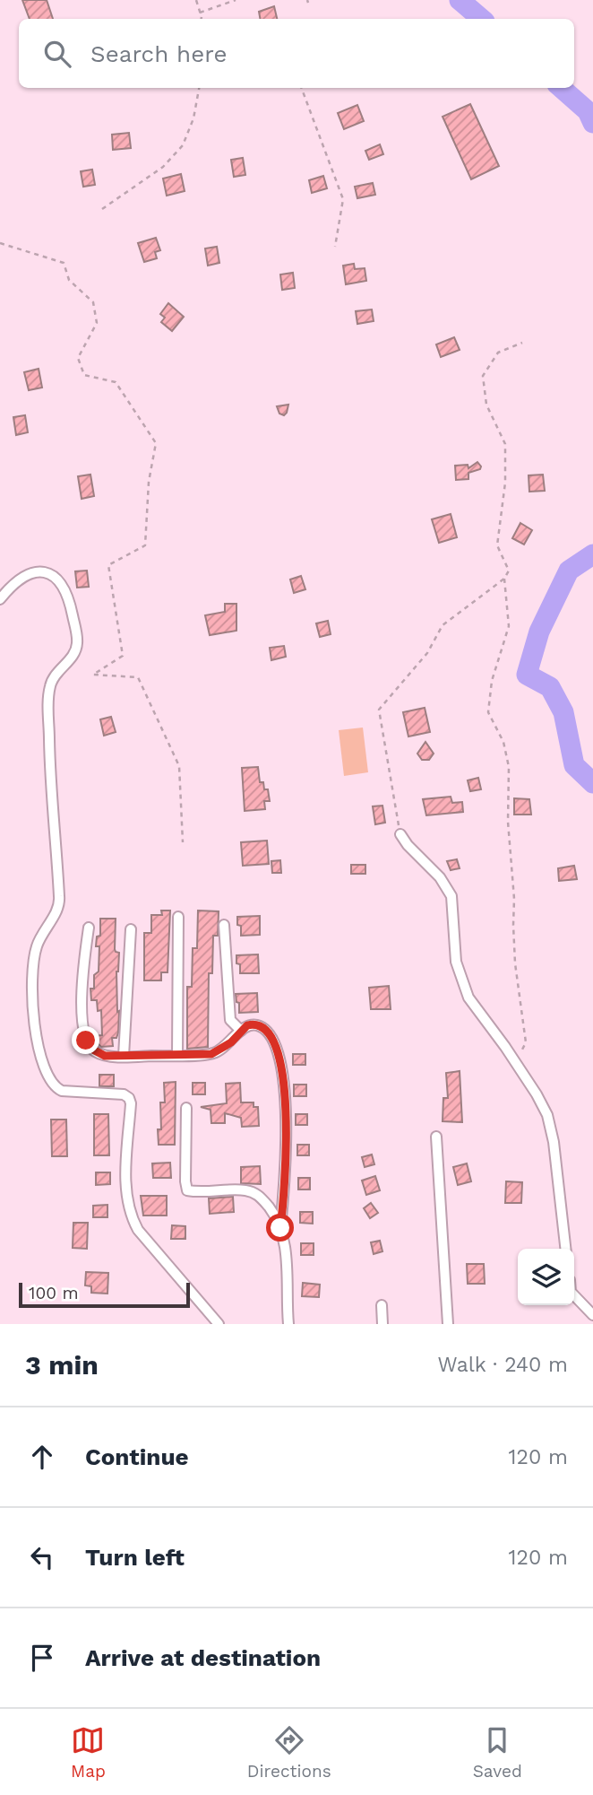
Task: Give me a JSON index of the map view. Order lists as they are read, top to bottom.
{
  "scale_bar": "100 m",
  "page": {
    "search": "Search here",
    "scale": "100 m",
    "heading": ["3 min", "Walk · 240 m"],
    "list": [
      ["Continue", "120 m"],
      ["Turn left", "120 m"],
      "Arrive at destination"
    ],
    "nav": ["Map", "Directions", "Saved"]
  }
}
